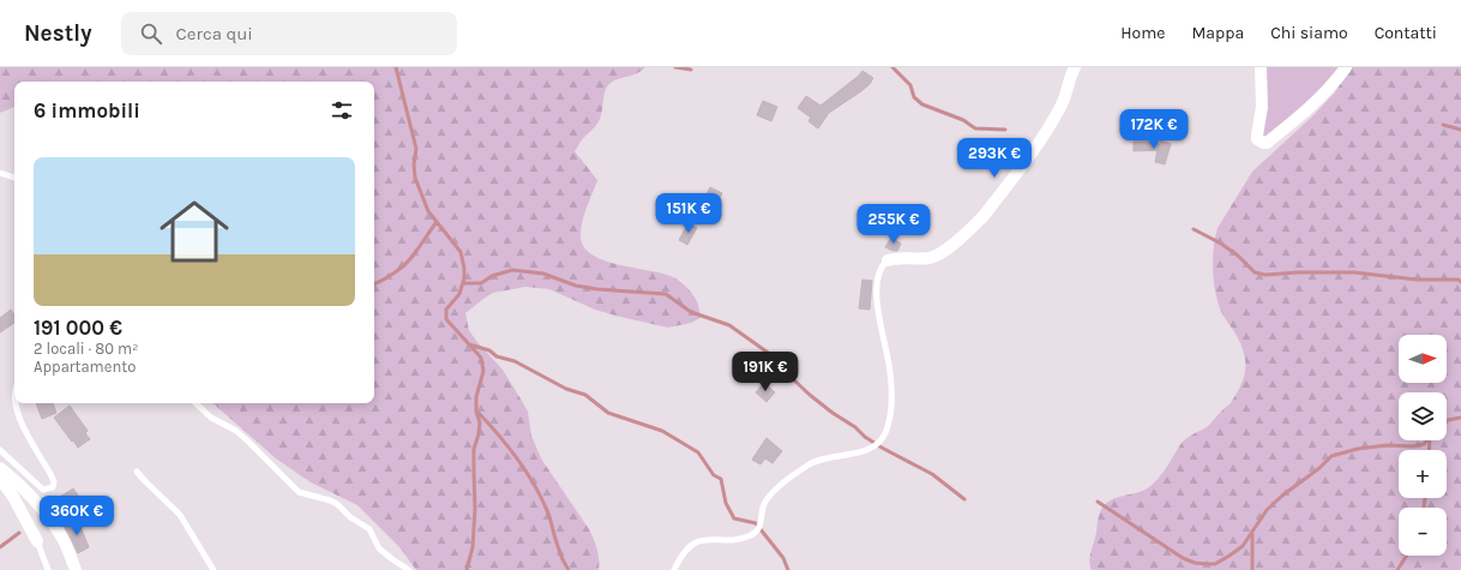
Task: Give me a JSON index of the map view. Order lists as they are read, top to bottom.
{
  "north": "right",
  "page": {
    "header": "Nestly",
    "search": "Cerca qui",
    "nav": [
      "Home",
      "Mappa",
      "Chi siamo",
      "Contatti"
    ],
    "heading": "6 immobili",
    "price": [
      "172K €",
      "293K €",
      "151K €",
      "255K €",
      "191K €",
      "360K €"
    ],
    "list": [
      {
        "name": "191 000 €",
        "note": "2 locali · 80 m² · Appartamento"
      }
    ],
    "map_buttons": ["+", "−"]
  }
}
